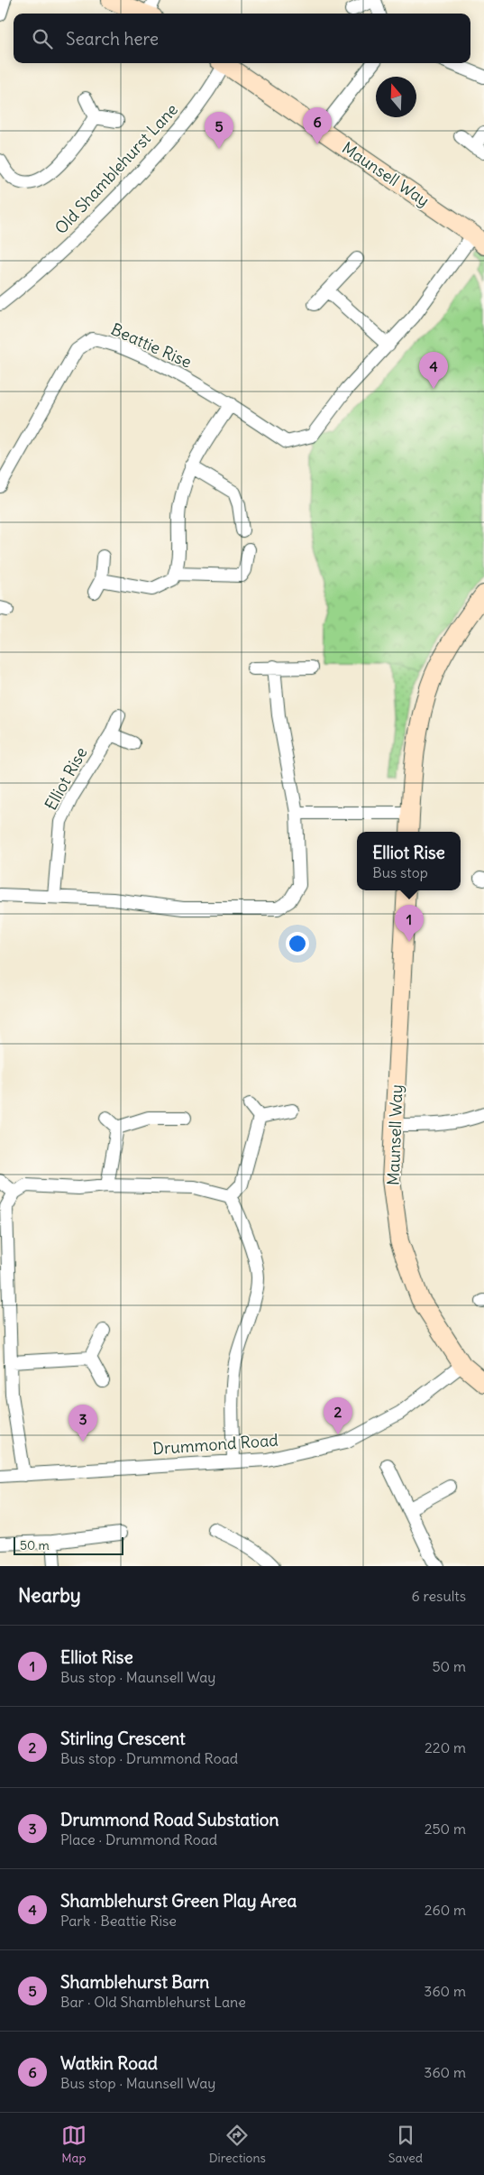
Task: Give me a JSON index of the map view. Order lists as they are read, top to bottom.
{
  "streets": {
    "street": [
      "Old Shamblehurst Lane",
      "Maunsell Way",
      "Beattie Rise",
      "Elliot Rise",
      "Drummond Road"
    ]
  },
  "crossings": [
    ["Maunsell Way", "Beattie Rise"],
    ["Maunsell Way", "Drummond Road"]
  ],
  "scale_bar": "50 m",
  "north": "top",
  "page": {
    "search": "Search here",
    "pins": [
      "6",
      "5",
      "4",
      "1",
      "2",
      "3"
    ],
    "popup": ["Elliot Rise", "Bus stop"],
    "scale": "50 m",
    "heading": ["Nearby", "6 results"],
    "list": [
      {
        "mark": "1",
        "name": "Elliot Rise",
        "note": "Bus stop · Maunsell Way",
        "value": "50 m"
      },
      {
        "mark": "2",
        "name": "Stirling Crescent",
        "note": "Bus stop · Drummond Road",
        "value": "220 m"
      },
      {
        "mark": "3",
        "name": "Drummond Road Substation",
        "note": "Place · Drummond Road",
        "value": "250 m"
      },
      {
        "mark": "4",
        "name": "Shamblehurst Green Play Area",
        "note": "Park · Beattie Rise",
        "value": "260 m"
      },
      {
        "mark": "5",
        "name": "Shamblehurst Barn",
        "note": "Bar · Old Shamblehurst Lane",
        "value": "360 m"
      },
      {
        "mark": "6",
        "name": "Watkin Road",
        "note": "Bus stop · Maunsell Way",
        "value": "360 m"
      }
    ],
    "nav": ["Map", "Directions", "Saved"]
  }
}
